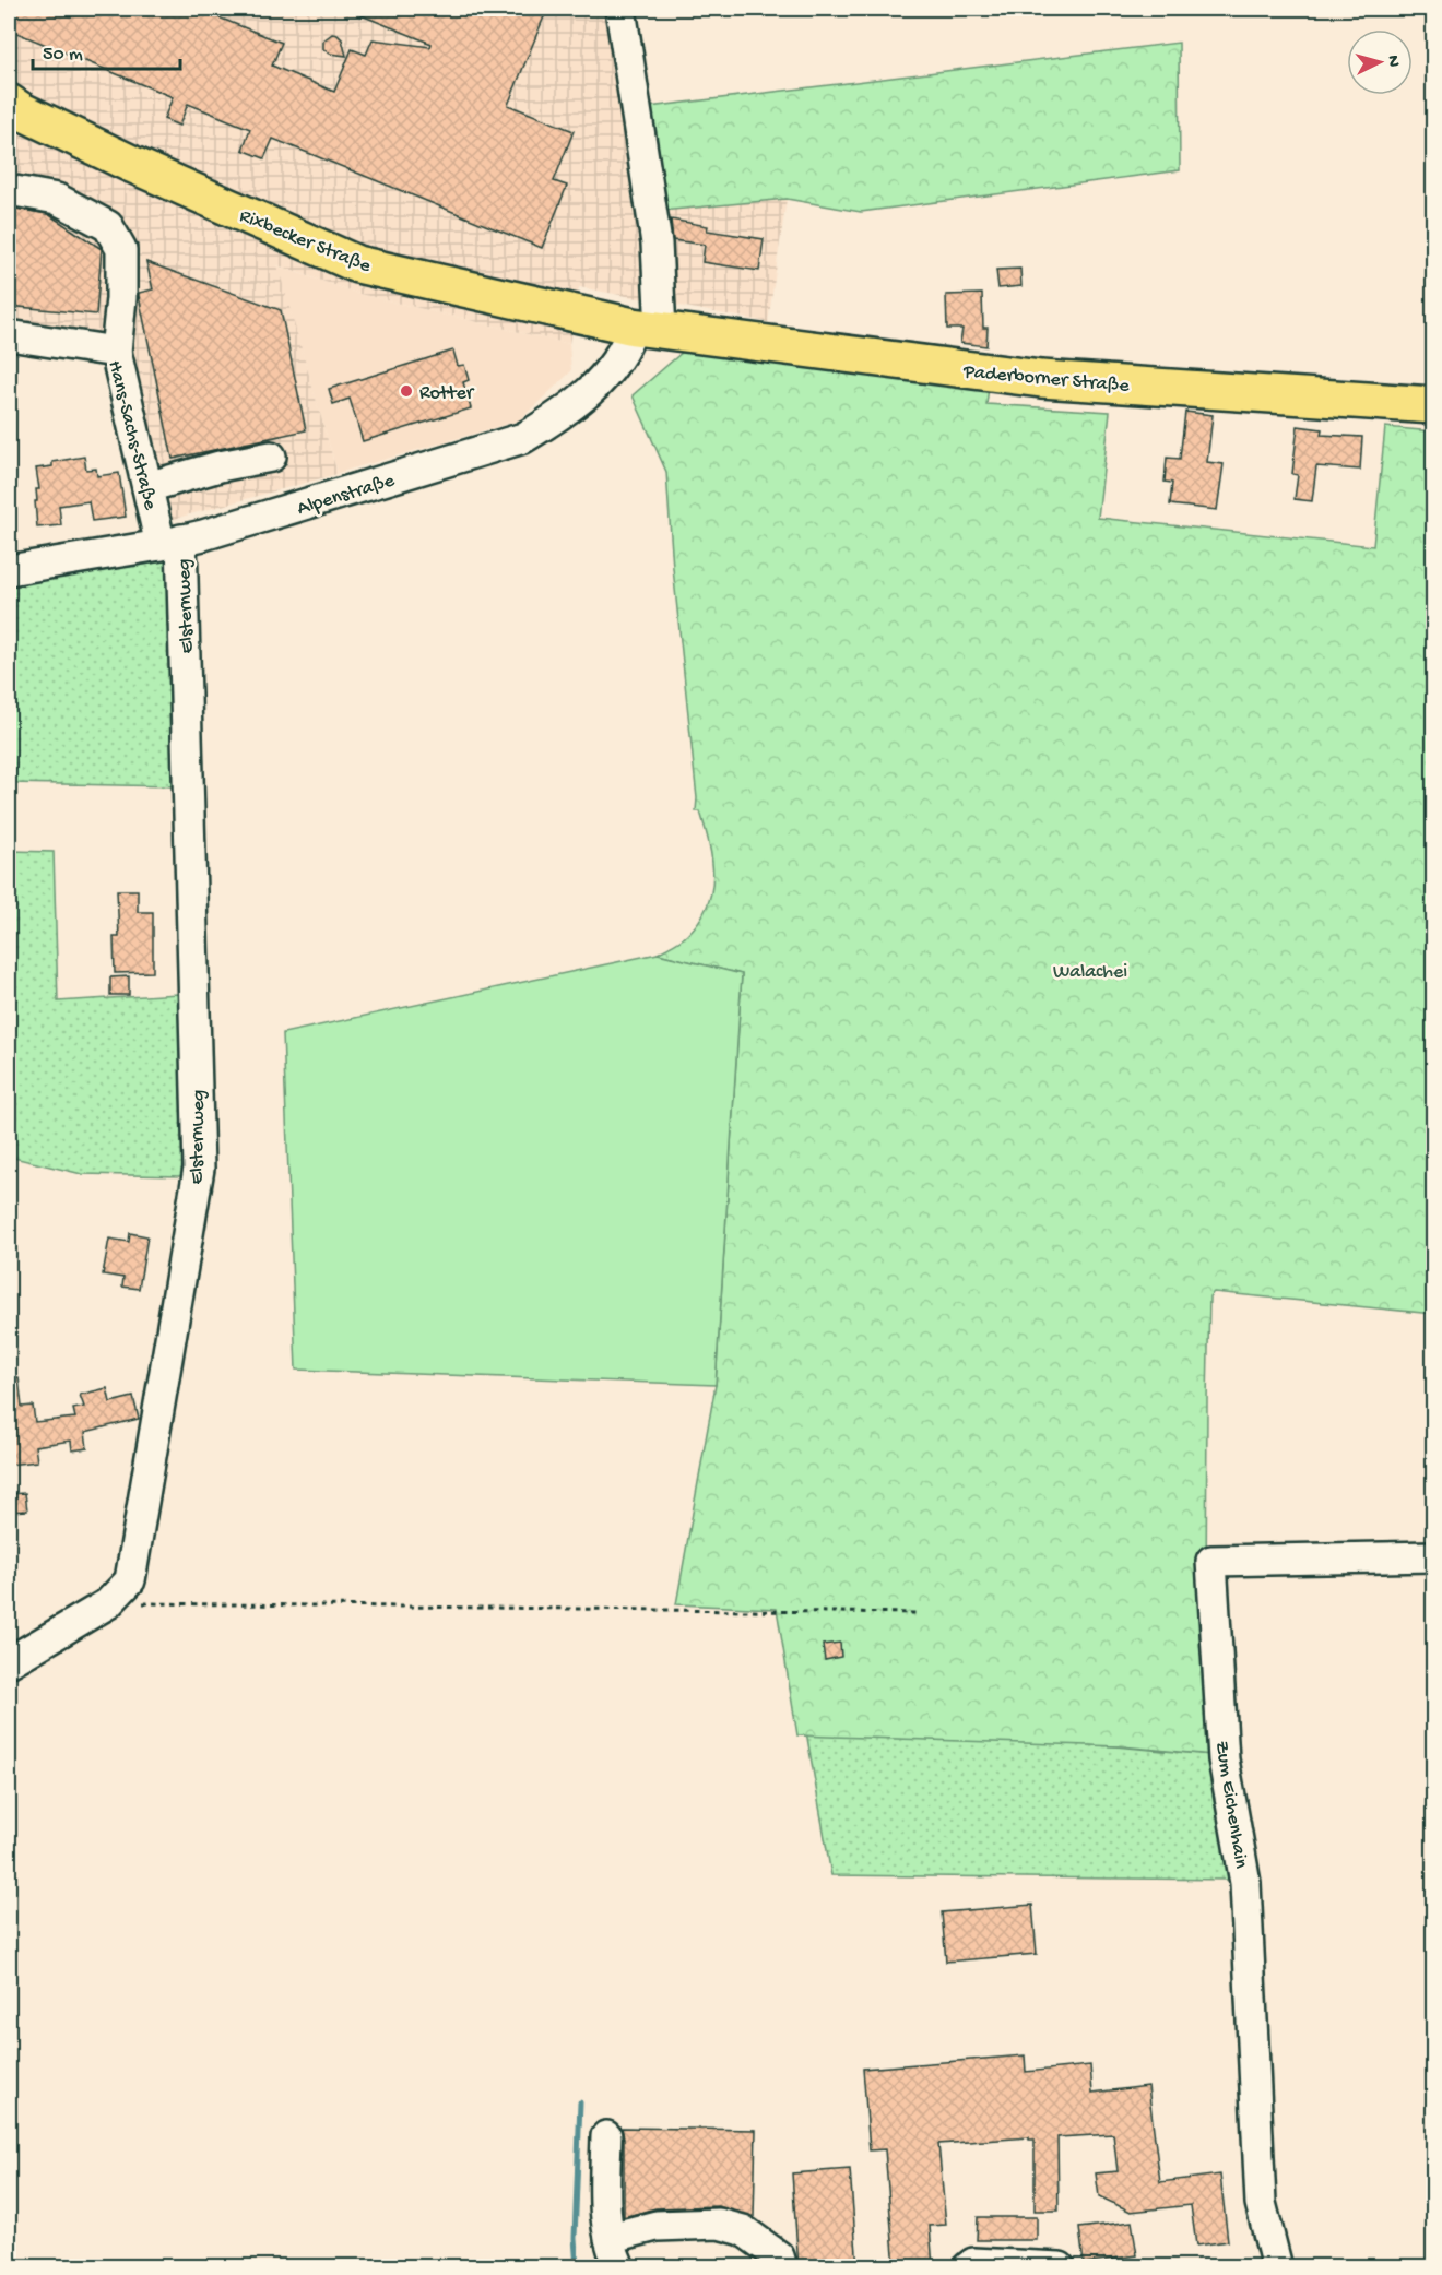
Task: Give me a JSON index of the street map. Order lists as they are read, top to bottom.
{
  "streets": {
    "main road": ["Rixbecker Straße", "Paderborner Straße"],
    "street": [
      "Hans-Sachs-Straße",
      "Alpenstraße",
      "Elsternweg",
      "Zum Eichenhain"
    ]
  },
  "crossings": [
    ["Rixbecker Straße", "Paderborner Straße"],
    ["Rixbecker Straße", "Alpenstraße"],
    ["Paderborner Straße", "Alpenstraße"],
    ["Hans-Sachs-Straße", "Alpenstraße"],
    ["Hans-Sachs-Straße", "Elsternweg"],
    ["Alpenstraße", "Elsternweg"]
  ],
  "parks": ["Walachei"],
  "places": ["Rotter"],
  "scale_bar": "50 m",
  "north": "right"
}
